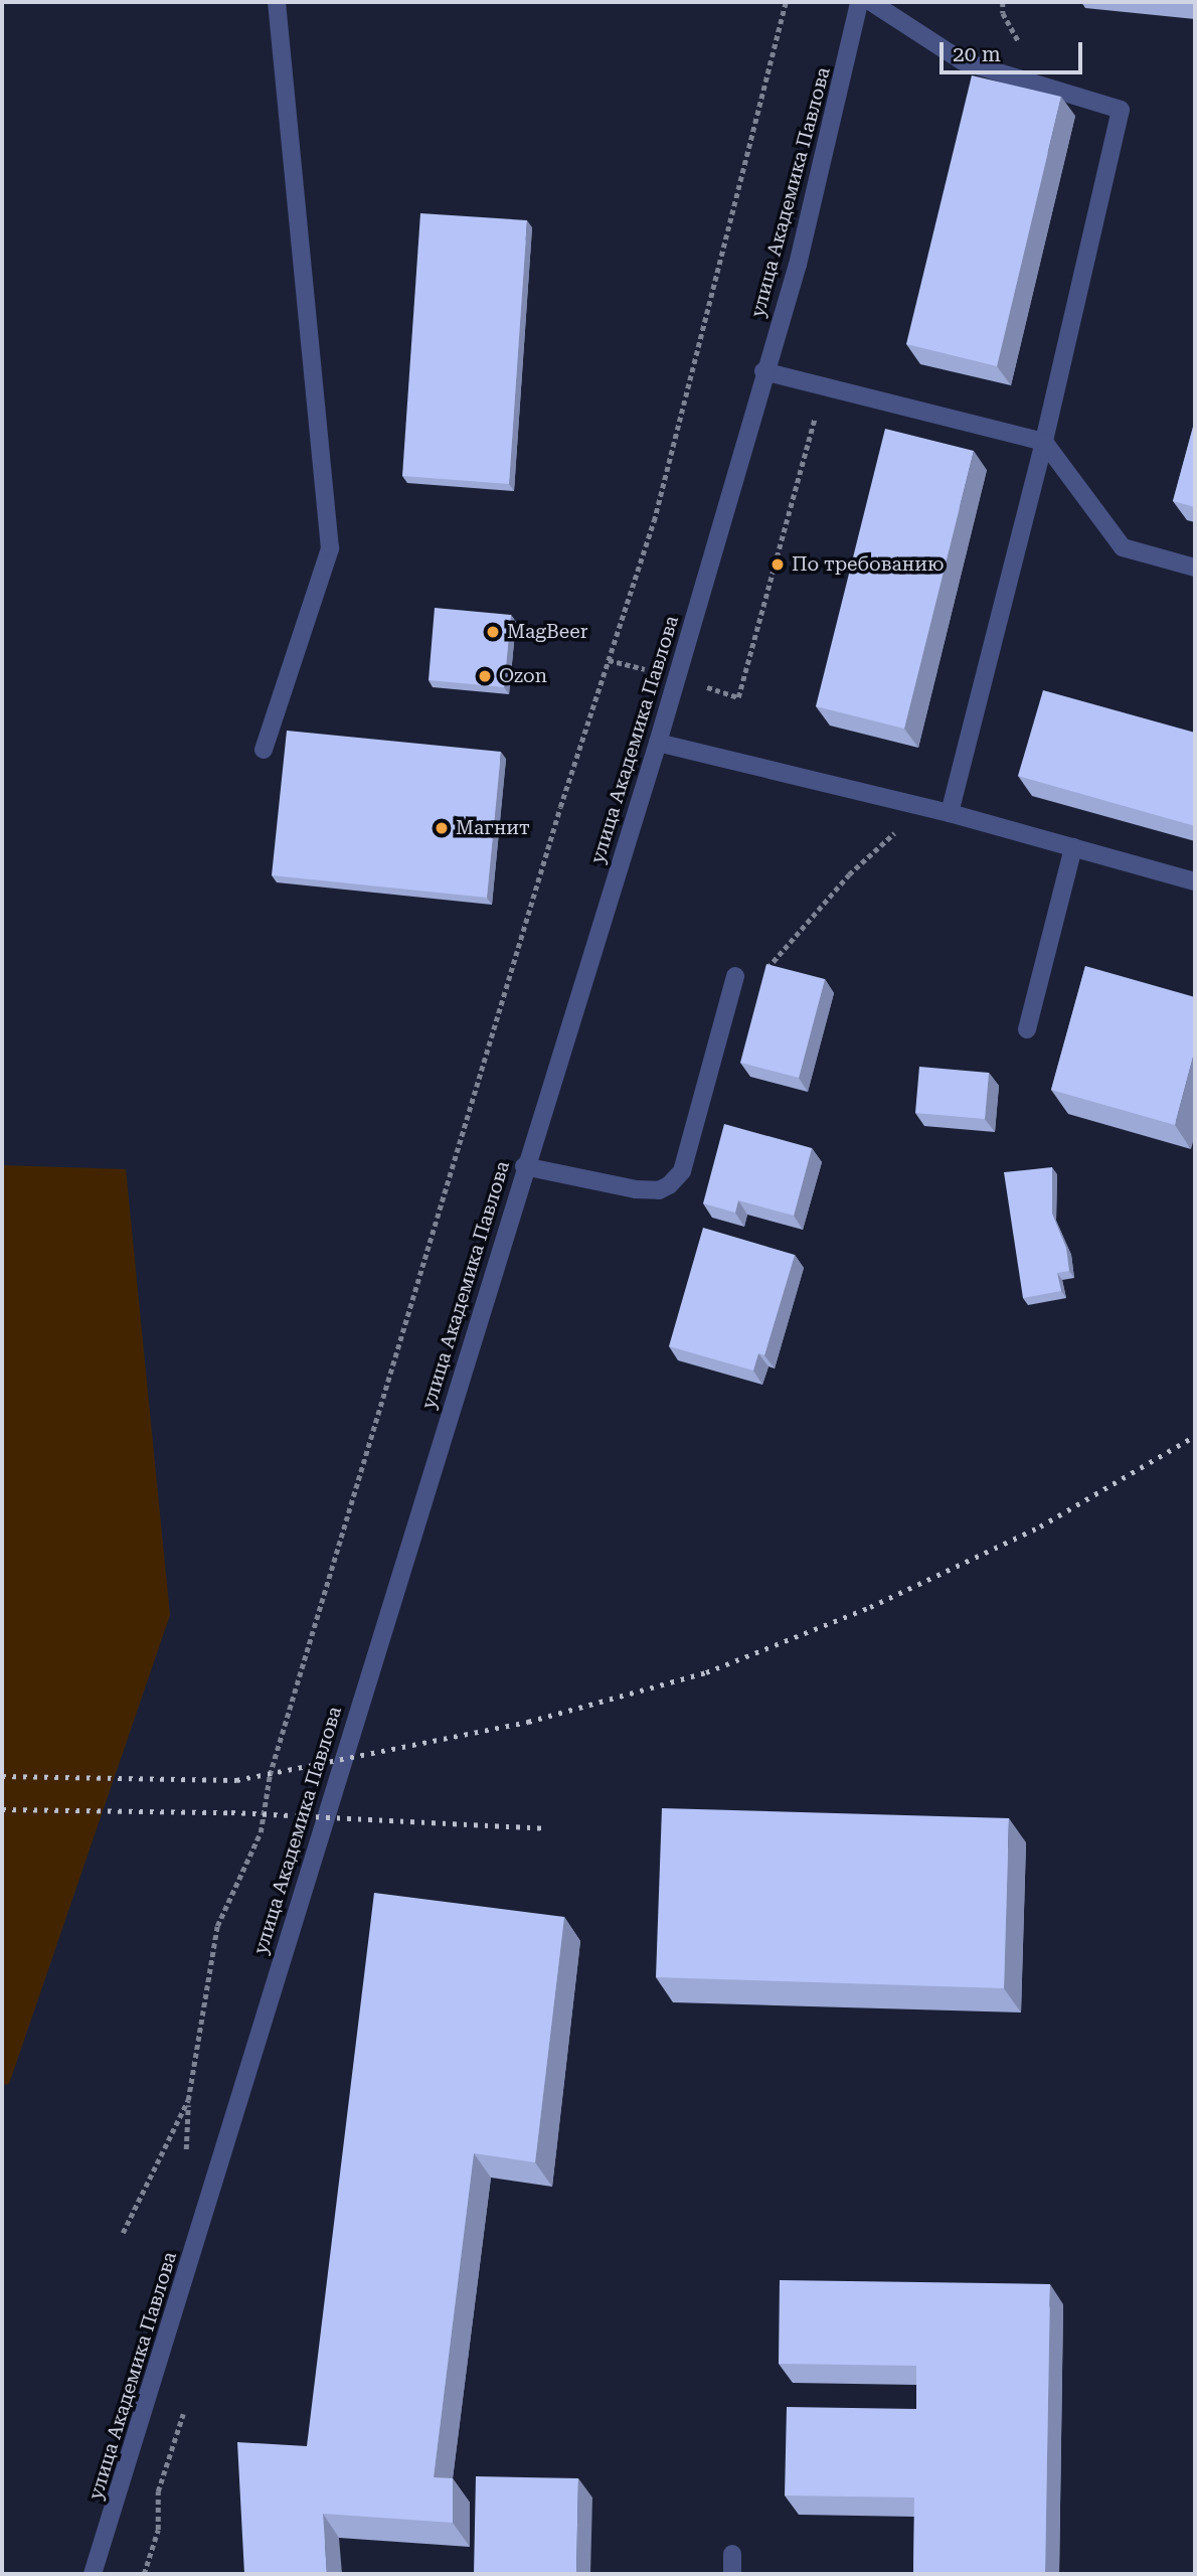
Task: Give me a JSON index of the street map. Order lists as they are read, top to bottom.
{
  "streets": {
    "street": ["улица Академика Павлова"]
  },
  "places": [
    "По требованию",
    "MagBeer",
    "Ozon",
    "Магнит"
  ],
  "scale_bar": "20 m"
}
